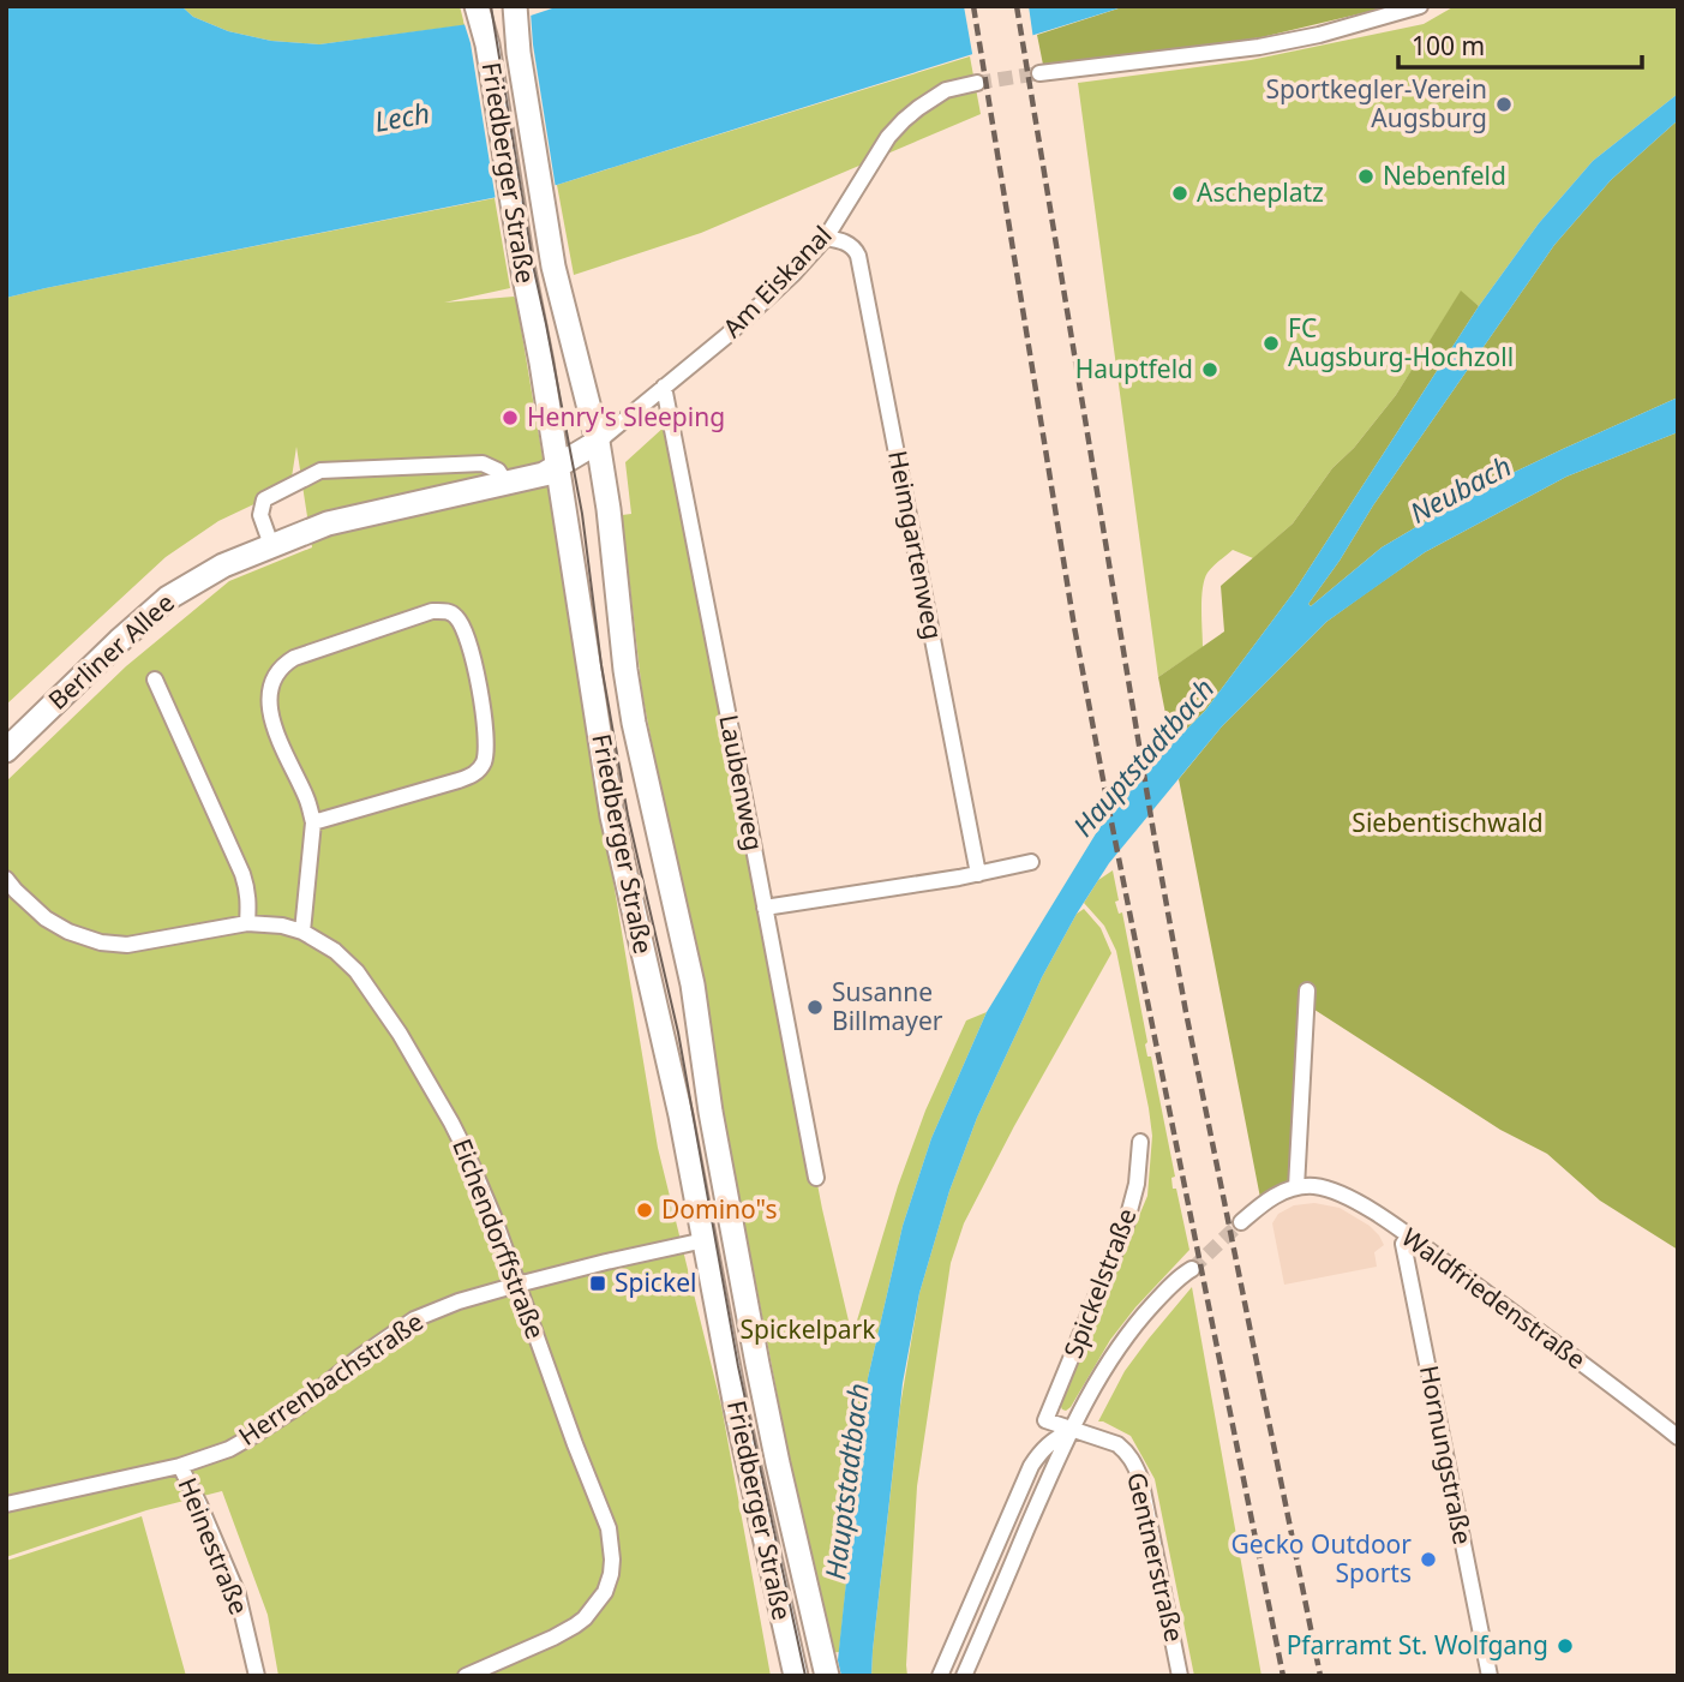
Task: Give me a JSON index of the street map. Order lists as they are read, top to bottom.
{
  "streets": {
    "main road": ["Friedberger Straße", "Berliner Allee"],
    "street": [
      "Am Eiskanal",
      "Heimgartenweg",
      "Laubenweg",
      "Eichendorffstraße",
      "Spickelstraße",
      "Waldfriedenstraße",
      "Herrenbachstraße",
      "Hornungstraße",
      "Heinestraße",
      "Gentnerstraße"
    ]
  },
  "crossings": [
    ["Friedberger Straße", "Am Eiskanal"],
    ["Friedberger Straße", "Berliner Allee"],
    ["Friedberger Straße", "Herrenbachstraße"],
    ["Am Eiskanal", "Heimgartenweg"],
    ["Am Eiskanal", "Berliner Allee"],
    ["Am Eiskanal", "Laubenweg"],
    ["Eichendorffstraße", "Herrenbachstraße"],
    ["Spickelstraße", "Gentnerstraße"],
    ["Waldfriedenstraße", "Hornungstraße"],
    ["Herrenbachstraße", "Heinestraße"]
  ],
  "water": ["Lech", "Neubach", "Hauptstadtbach"],
  "parks": ["Siebentischwald", "Spickelpark"],
  "places": {
    "other": [
      "Sportkegler-Verein Augsburg",
      "Nebenfeld",
      "Ascheplatz",
      "FC Augsburg-Hochzoll",
      "Hauptfeld",
      "Henry's Sleeping",
      "Susanne Billmayer",
      "Domino\"s",
      "Gecko Outdoor Sports",
      "Pfarramt St. Wolfgang"
    ],
    "transit": ["Spickel"]
  },
  "scale_bar": "100 m"
}
